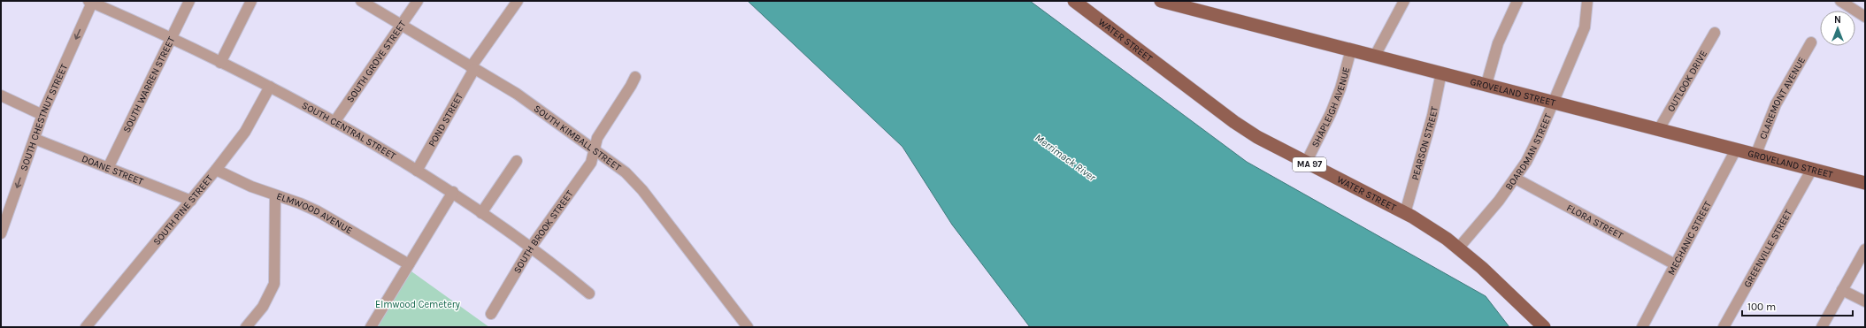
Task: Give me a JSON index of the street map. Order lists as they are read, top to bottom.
{
  "streets": {
    "main road": ["WATER STREET", "GROVELAND STREET", "MA 97"],
    "street": [
      "SOUTH GROVE STREET",
      "OUTLOOK DRIVE",
      "SOUTH WARREN STREET",
      "CLAREMONT AVENUE",
      "SHAPLEIGH AVENUE",
      "SOUTH CHESTNUT STREET",
      "POND STREET",
      "SOUTH CENTRAL STREET",
      "SOUTH KIMBALL STREET",
      "PEARSON STREET",
      "BOARDMAN STREET",
      "DOANE STREET",
      "SOUTH PINE STREET",
      "ELMWOOD AVENUE",
      "FLORA STREET",
      "SOUTH BROOK STREET",
      "MECHANIC STREET",
      "GREENVILLE STREET"
    ]
  },
  "crossings": [
    ["WATER STREET", "SHAPLEIGH AVENUE"],
    ["WATER STREET", "PEARSON STREET"],
    ["WATER STREET", "BOARDMAN STREET"],
    ["SOUTH GROVE STREET", "SOUTH CENTRAL STREET"],
    ["SOUTH GROVE STREET", "SOUTH KIMBALL STREET"],
    ["OUTLOOK DRIVE", "GROVELAND STREET"],
    ["SOUTH WARREN STREET", "SOUTH CENTRAL STREET"],
    ["SOUTH WARREN STREET", "DOANE STREET"],
    ["GROVELAND STREET", "CLAREMONT AVENUE"],
    ["GROVELAND STREET", "SHAPLEIGH AVENUE"],
    ["GROVELAND STREET", "PEARSON STREET"],
    ["GROVELAND STREET", "BOARDMAN STREET"],
    ["GROVELAND STREET", "MECHANIC STREET"],
    ["GROVELAND STREET", "GREENVILLE STREET"],
    ["SOUTH CHESTNUT STREET", "SOUTH CENTRAL STREET"],
    ["SOUTH CHESTNUT STREET", "DOANE STREET"],
    ["POND STREET", "SOUTH CENTRAL STREET"],
    ["POND STREET", "SOUTH KIMBALL STREET"],
    ["SOUTH CENTRAL STREET", "SOUTH PINE STREET"],
    ["SOUTH CENTRAL STREET", "SOUTH BROOK STREET"],
    ["SOUTH KIMBALL STREET", "SOUTH BROOK STREET"],
    ["BOARDMAN STREET", "FLORA STREET"],
    ["DOANE STREET", "SOUTH PINE STREET"],
    ["SOUTH PINE STREET", "ELMWOOD AVENUE"],
    ["FLORA STREET", "MECHANIC STREET"]
  ],
  "one_way": ["SOUTH CHESTNUT STREET"],
  "water": ["Merrimack River"],
  "parks": ["Elmwood Cemetery"],
  "scale_bar": "100 m",
  "north": "top"
}
